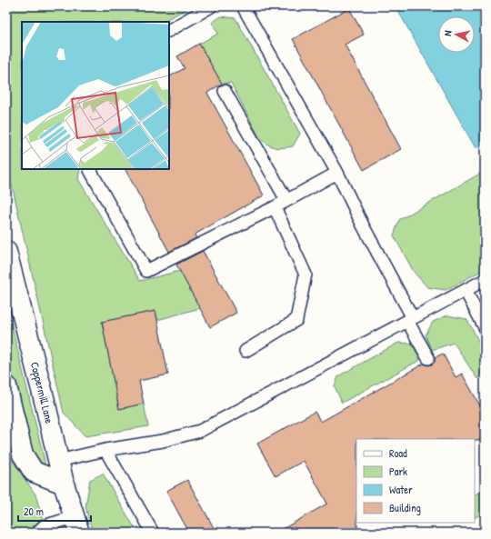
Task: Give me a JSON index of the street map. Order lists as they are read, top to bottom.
{
  "streets": {
    "street": ["Coppermill Lane"]
  },
  "legend": [
    "Road",
    "Park",
    "Water",
    "Building"
  ],
  "scale_bar": "20 m",
  "north": "left"
}
